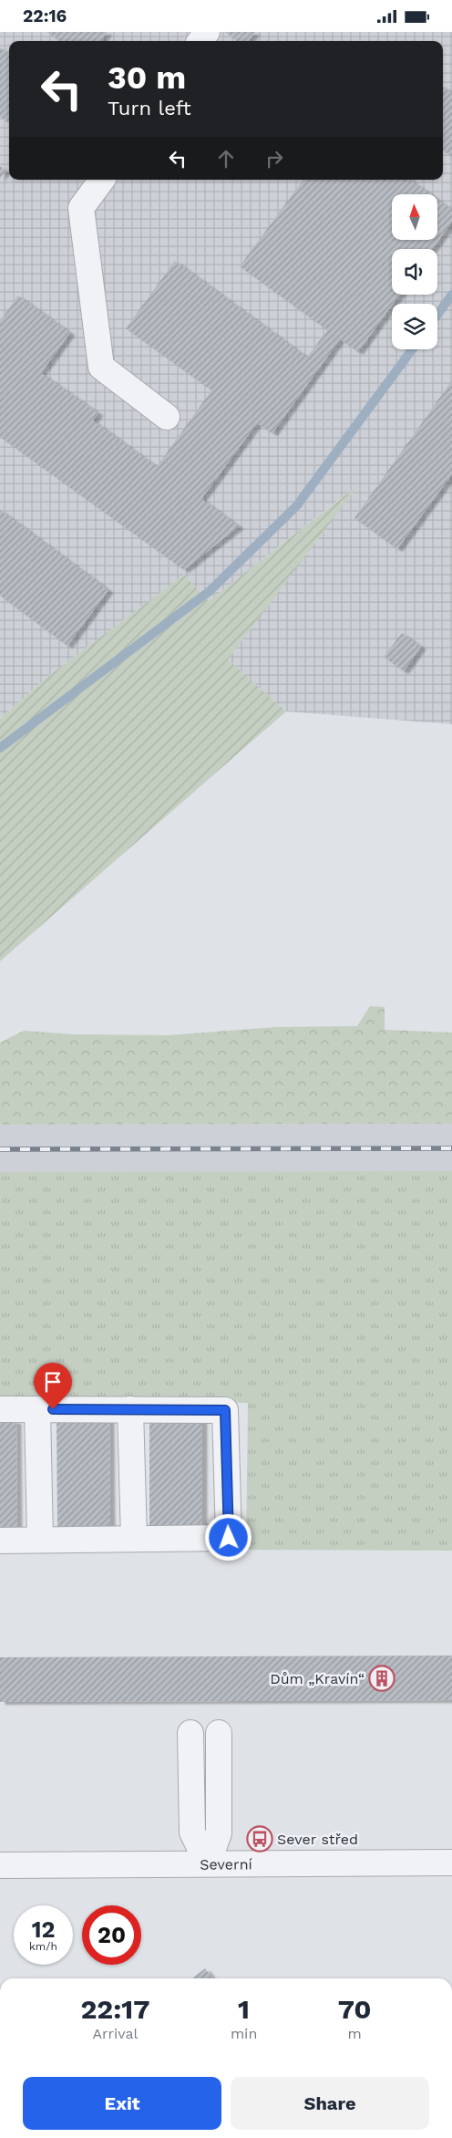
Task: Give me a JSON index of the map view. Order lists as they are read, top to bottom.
{
  "streets": {
    "street": ["Severní"]
  },
  "places": {
    "building": ["Dům „Kravín“"],
    "bus stop": ["Sever střed"]
  },
  "north": "top",
  "page": {
    "status": "22:16",
    "turn": ["30 m", "Turn left"],
    "speed": "12 km/h",
    "limit": "20",
    "eta": [
      "22:17",
      "Arrival",
      "1",
      "min",
      "70",
      "m"
    ],
    "buttons": ["Exit", "Share"]
  }
}
